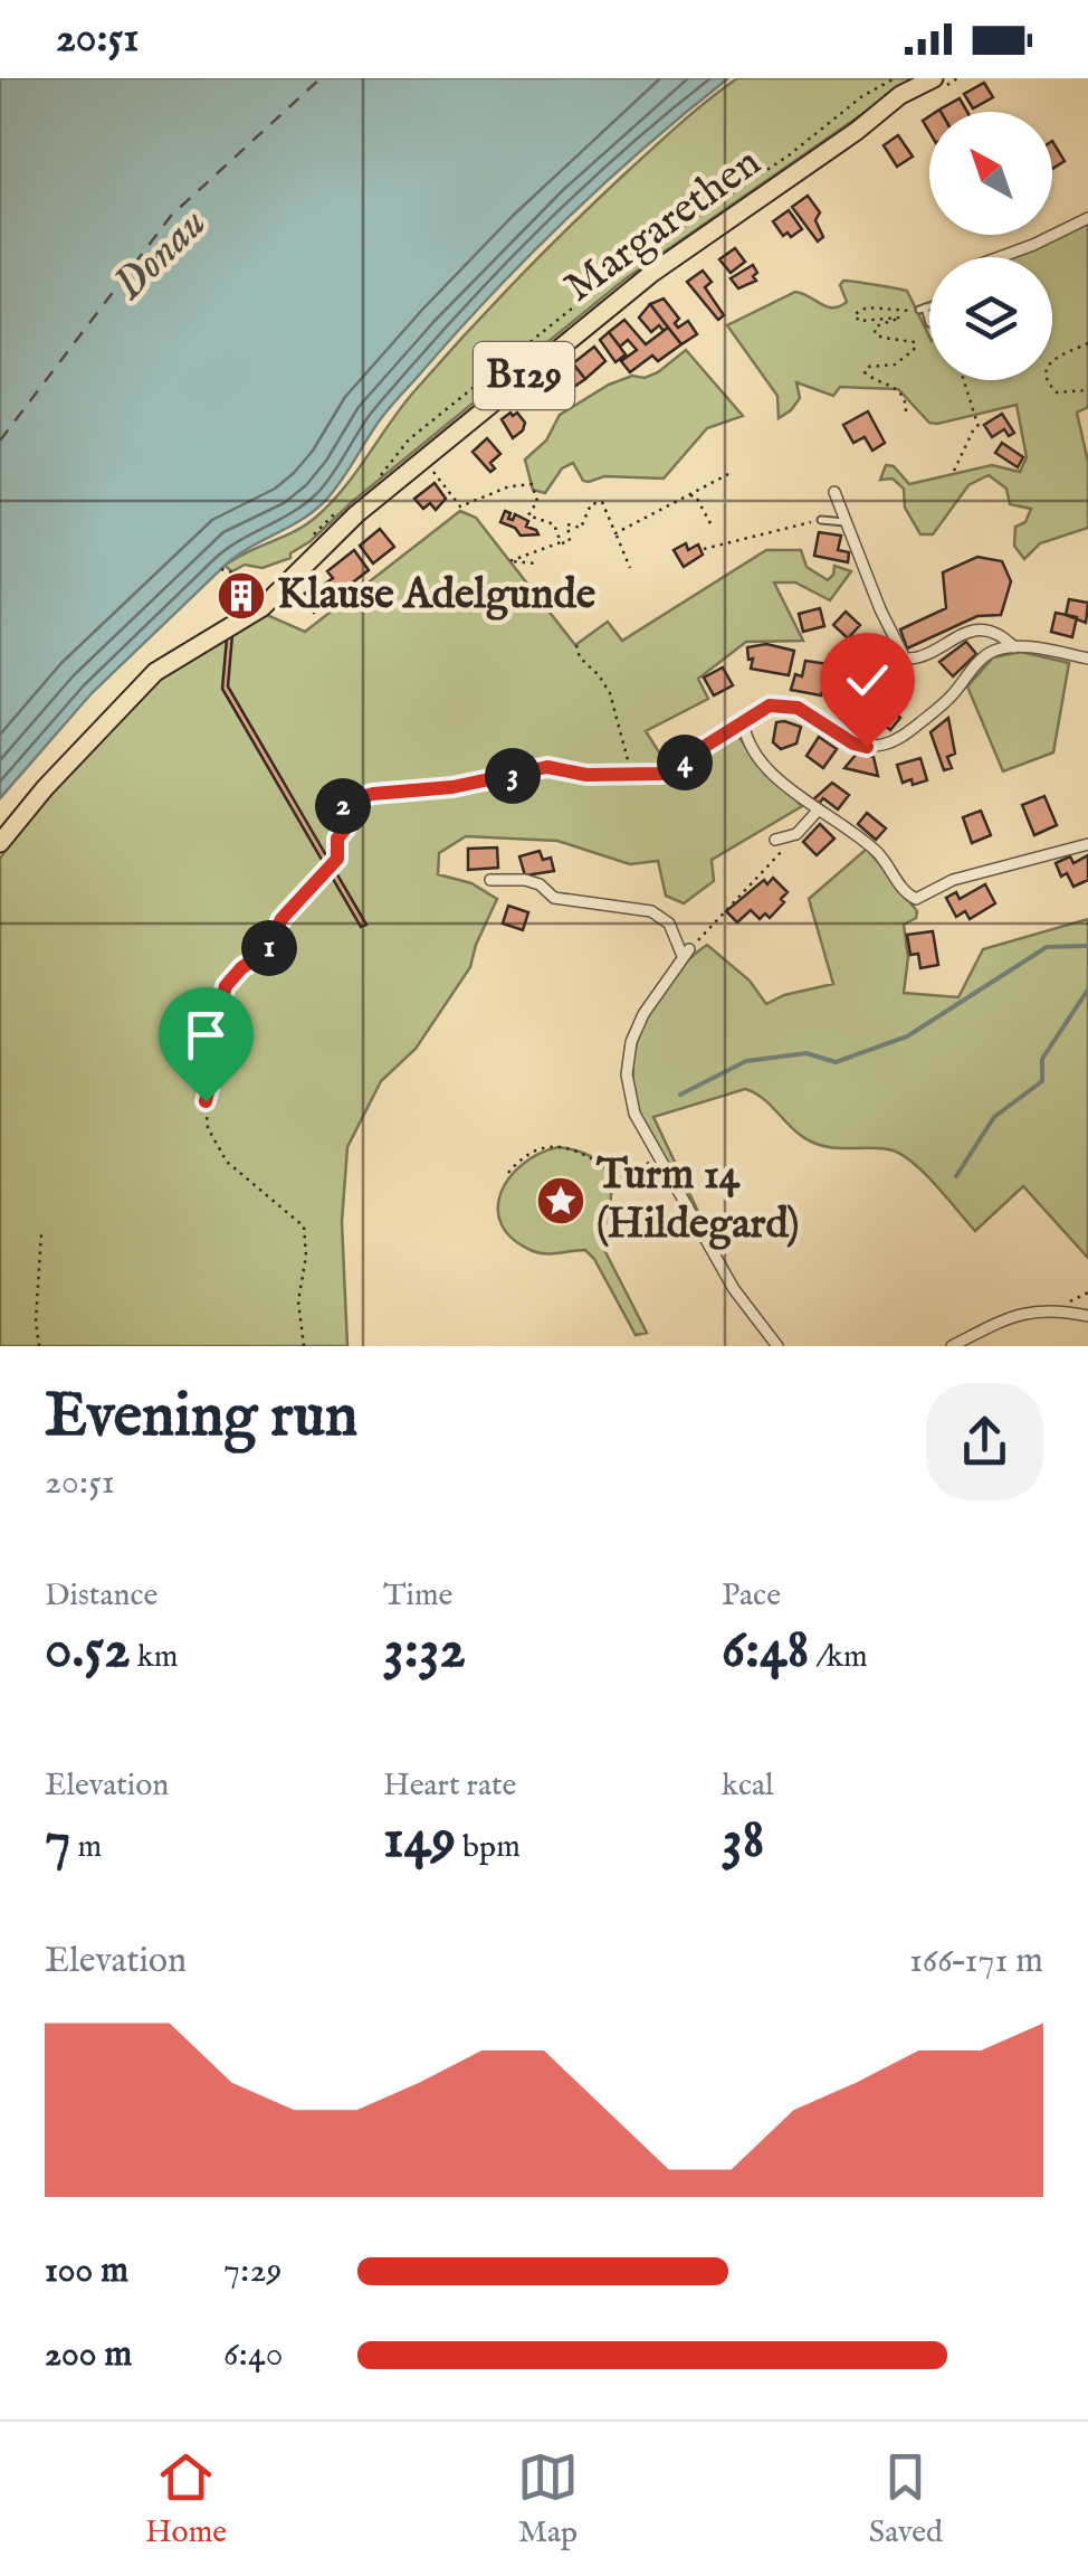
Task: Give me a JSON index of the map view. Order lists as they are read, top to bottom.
{
  "streets": {
    "main road": ["Margarethen", "B129"]
  },
  "water": ["Donau"],
  "places": {
    "building": ["Klause Adelgunde"],
    "place": ["Turm 14 (Hildegard)"]
  },
  "north": "top left",
  "page": {
    "status": "20:51",
    "pins": [
      "4",
      "3",
      "2",
      "1"
    ],
    "heading": ["Evening run", "20:51"],
    "stats": [
      ["Distance", "0.52 km"],
      ["Time", "3:32"],
      ["Pace", "6:48 /km"],
      ["Elevation", "7 m"],
      ["Heart rate", "149 bpm"],
      ["kcal", "38"]
    ],
    "chart": ["Elevation", "166–171 m"],
    "list": [
      {
        "name": "100 m",
        "note": "7:29"
      },
      {
        "name": "200 m",
        "note": "6:40"
      }
    ],
    "tabs": ["Home", "Map", "Saved"]
  }
}
